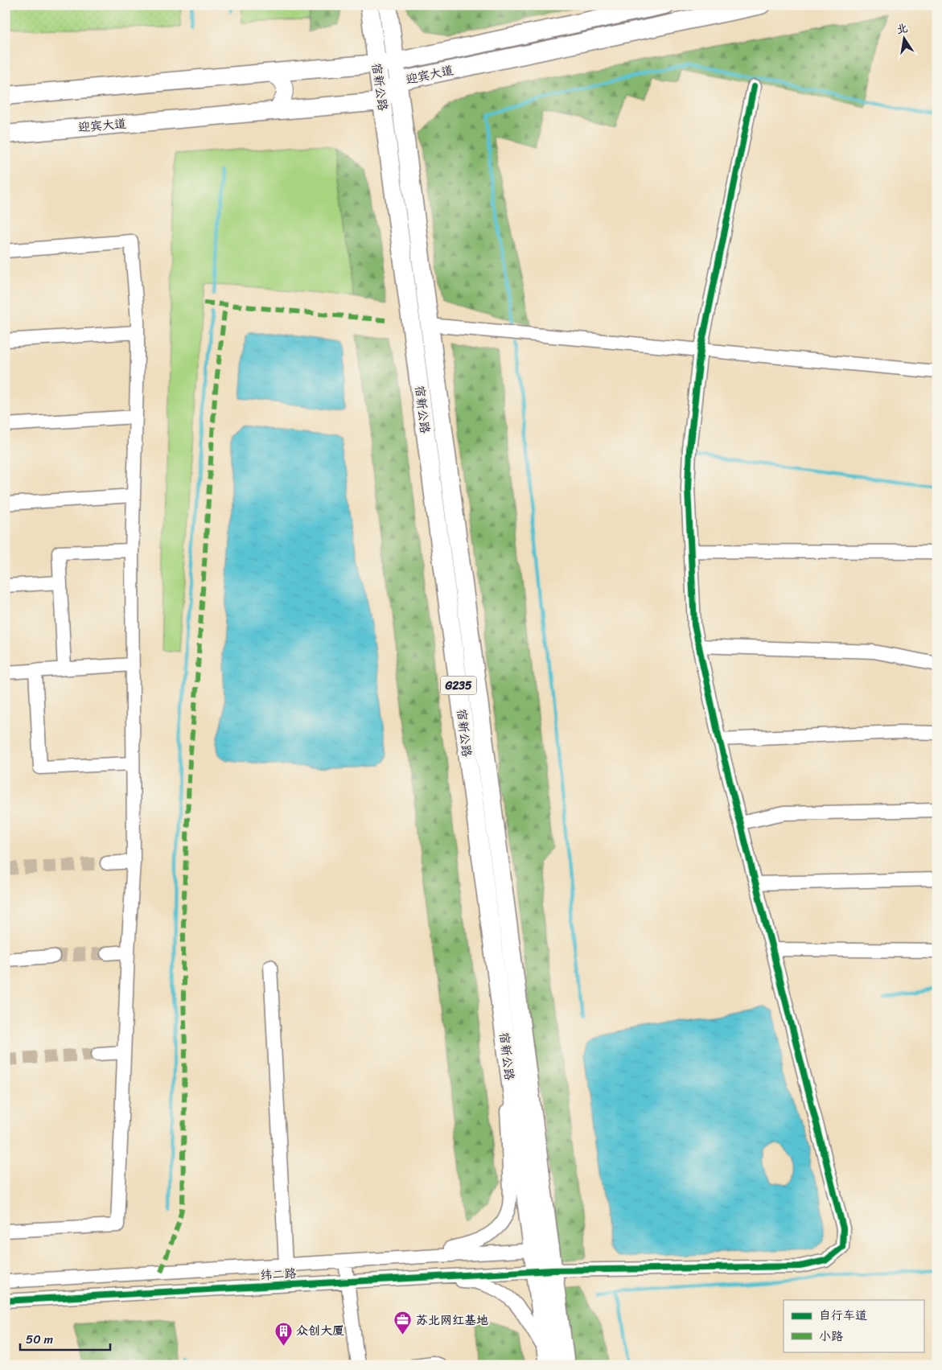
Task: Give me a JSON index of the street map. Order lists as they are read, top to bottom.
{
  "streets": {
    "highway": ["迎宾大道", "宿新公路", "G235"],
    "street": ["纬二路"]
  },
  "crossings": [
    ["迎宾大道", "宿新公路"],
    ["宿新公路", "纬二路"]
  ],
  "places": {
    "office": ["苏北网红基地"],
    "building": ["众创大厦"]
  },
  "legend": ["自行车道", "小路"],
  "scale_bar": "50 m",
  "north": "top"
}
